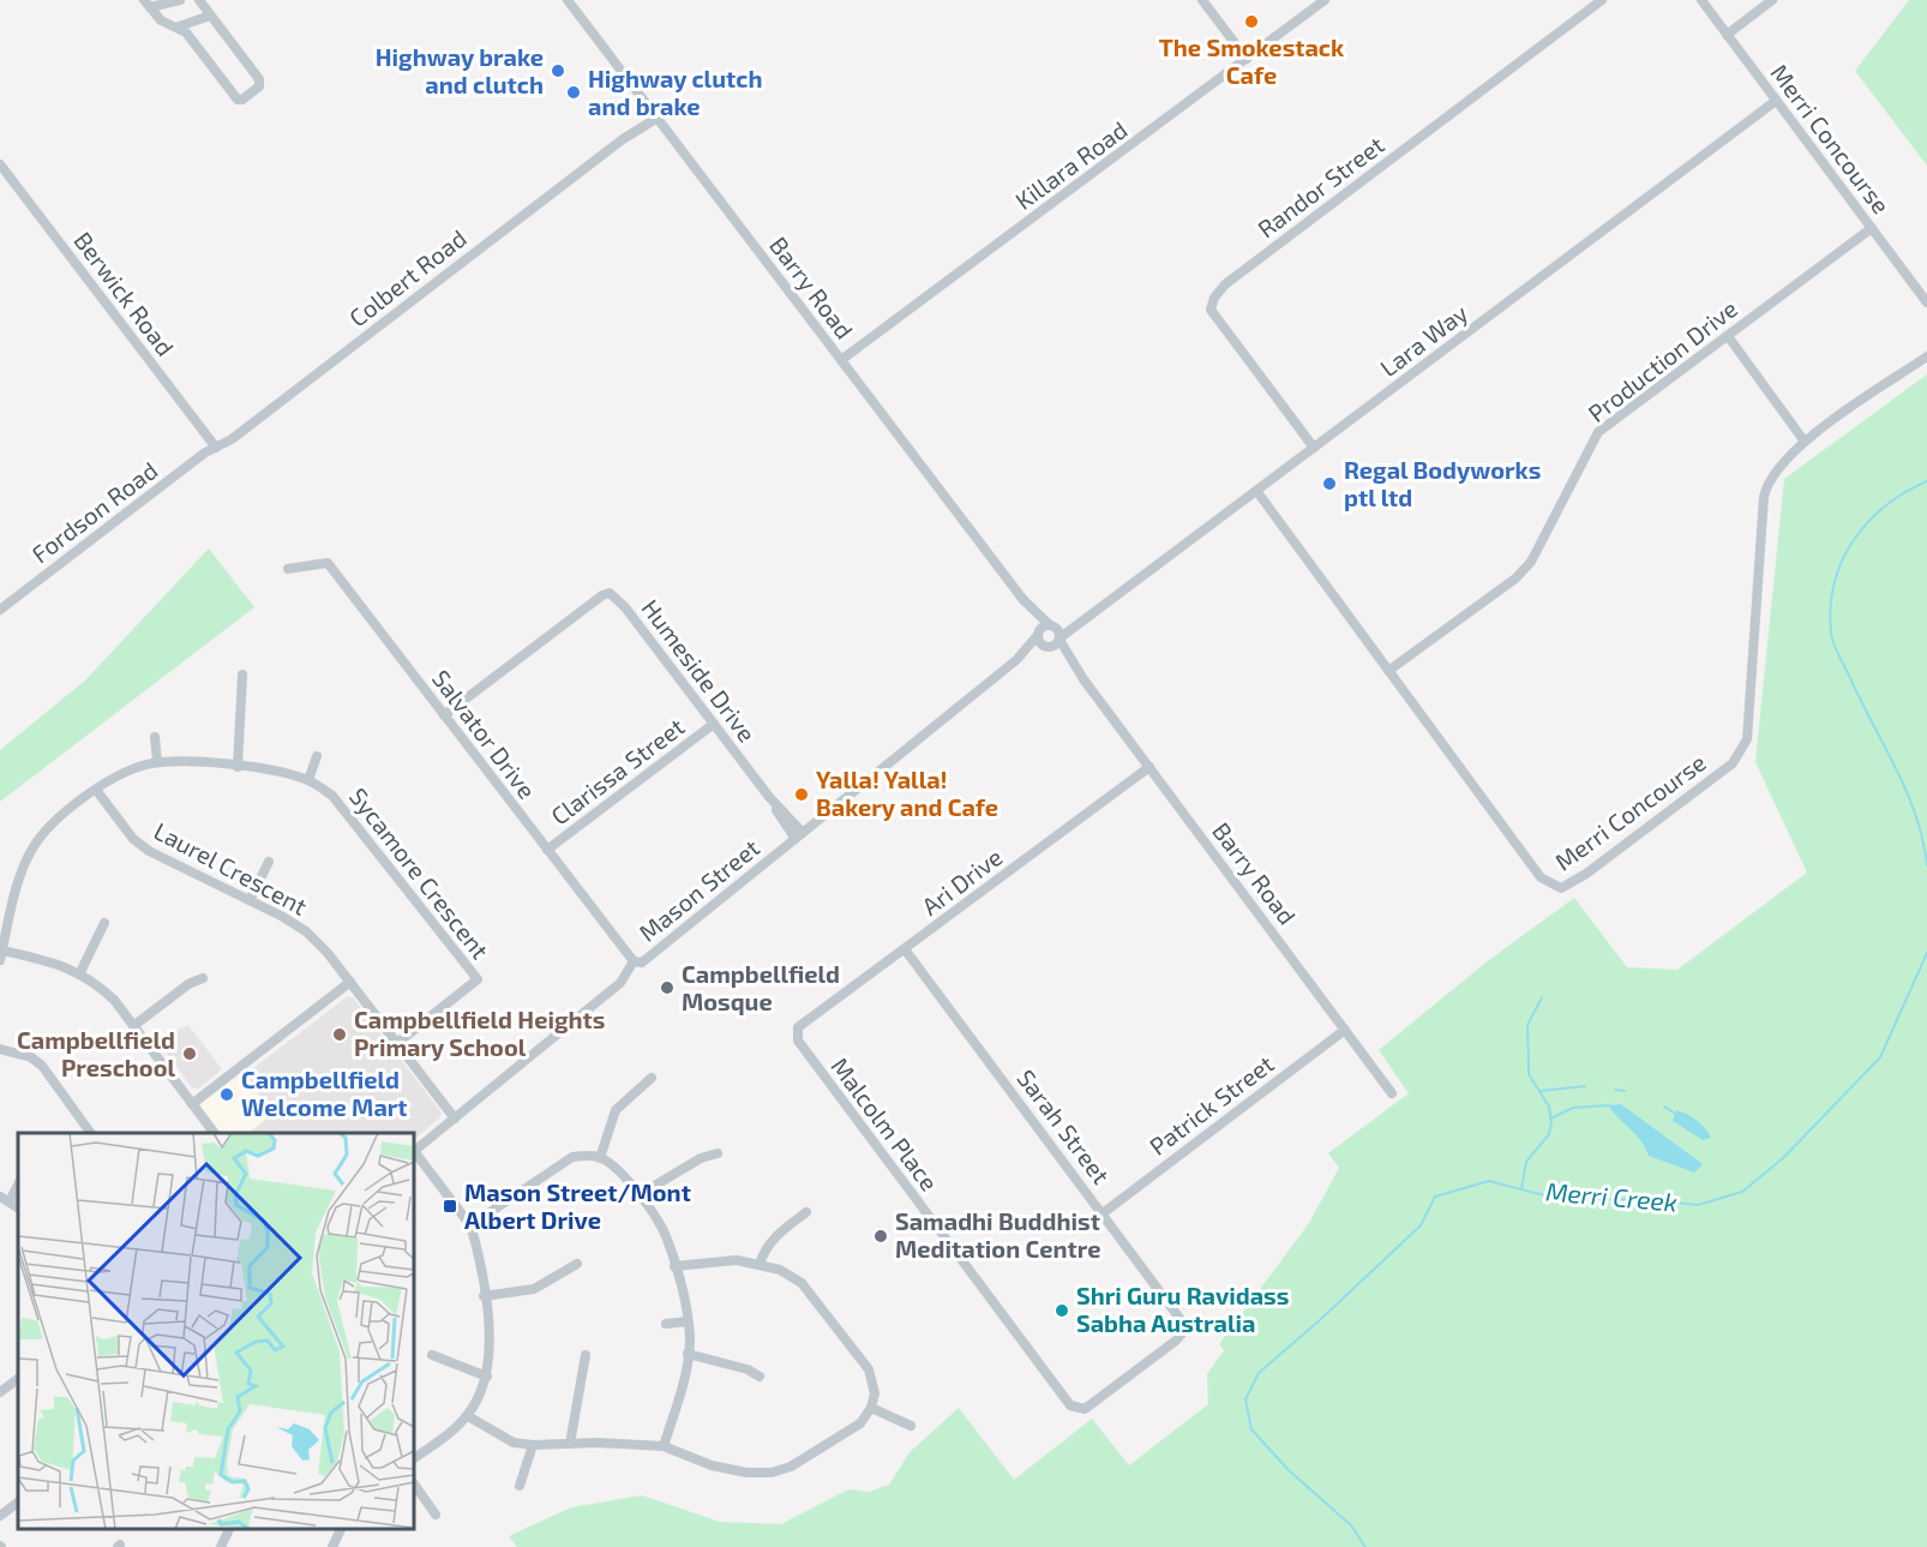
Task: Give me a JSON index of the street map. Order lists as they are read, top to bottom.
{
  "streets": {
    "street": [
      "Merri Concourse",
      "Killara Road",
      "Randor Street",
      "Colbert Road",
      "Barry Road",
      "Berwick Road",
      "Lara Way",
      "Production Drive",
      "Fordson Road",
      "Humeside Drive",
      "Salvator Drive",
      "Clarissa Street",
      "Laurel Crescent",
      "Sycamore Crescent",
      "Ari Drive",
      "Mason Street",
      "Patrick Street",
      "Malcolm Place",
      "Sarah Street"
    ]
  },
  "crossings": [
    ["Merri Concourse", "Lara Way"],
    ["Merri Concourse", "Production Drive"],
    ["Killara Road", "Barry Road"],
    ["Randor Street", "Lara Way"],
    ["Colbert Road", "Barry Road"],
    ["Colbert Road", "Berwick Road"],
    ["Colbert Road", "Fordson Road"],
    ["Barry Road", "Ari Drive"],
    ["Barry Road", "Mason Street"],
    ["Barry Road", "Patrick Street"],
    ["Berwick Road", "Fordson Road"],
    ["Humeside Drive", "Salvator Drive"],
    ["Humeside Drive", "Clarissa Street"],
    ["Humeside Drive", "Mason Street"],
    ["Salvator Drive", "Clarissa Street"],
    ["Salvator Drive", "Mason Street"],
    ["Laurel Crescent", "Sycamore Crescent"],
    ["Laurel Crescent", "Mason Street"],
    ["Ari Drive", "Malcolm Place"],
    ["Ari Drive", "Sarah Street"],
    ["Patrick Street", "Sarah Street"],
    ["Malcolm Place", "Sarah Street"]
  ],
  "water": ["Merri Creek"],
  "places": {
    "other": [
      "The Smokestack Cafe",
      "Highway brake and clutch",
      "Highway clutch and brake",
      "Regal Bodyworks ptl ltd",
      "Yalla! Yalla! Bakery and Cafe",
      "Campbellfield Mosque",
      "Campbellfield Heights Primary School",
      "Campbellfield Preschool",
      "Campbellfield Welcome Mart",
      "Samadhi Buddhist Meditation Centre",
      "Shri Guru Ravidass Sabha Australia"
    ],
    "transit": ["Mason Street/Mont Albert Drive"]
  }
}
